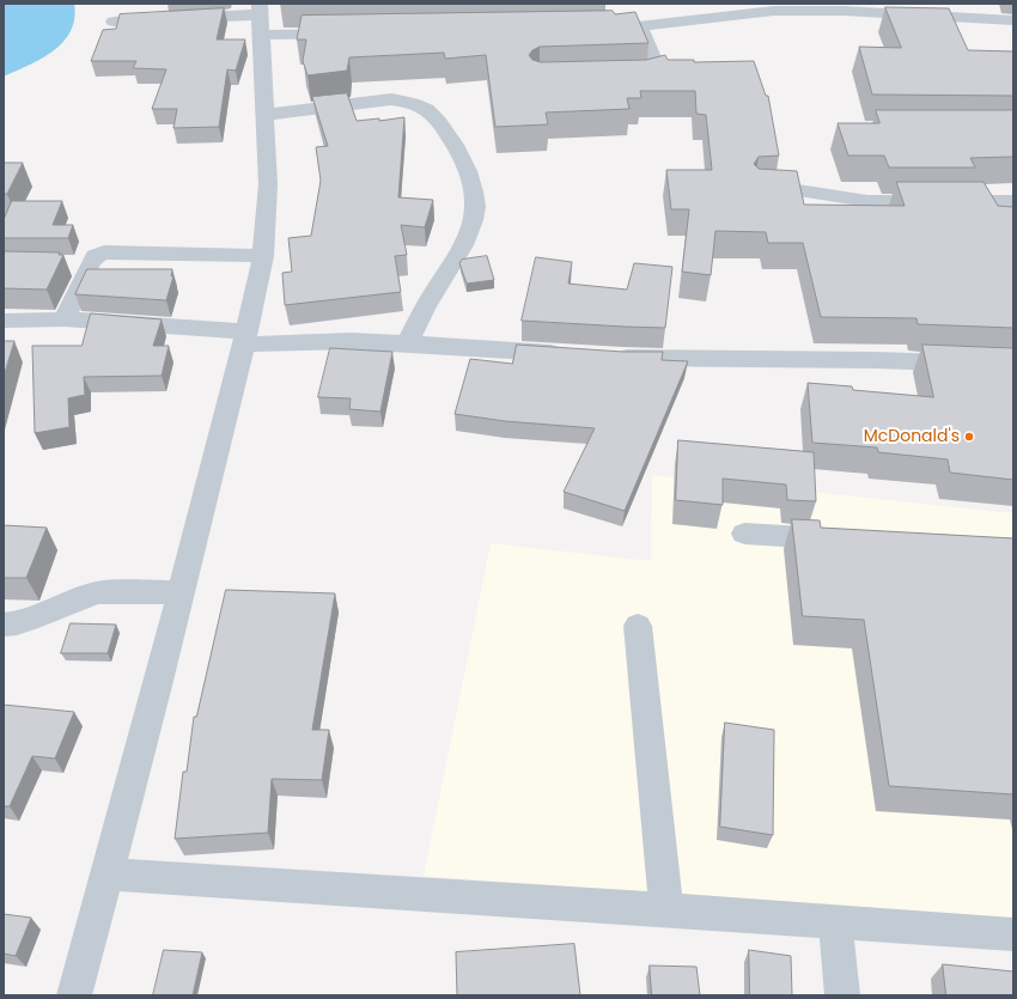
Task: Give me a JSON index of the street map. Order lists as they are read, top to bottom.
{
  "places": ["McDonald's"]
}
